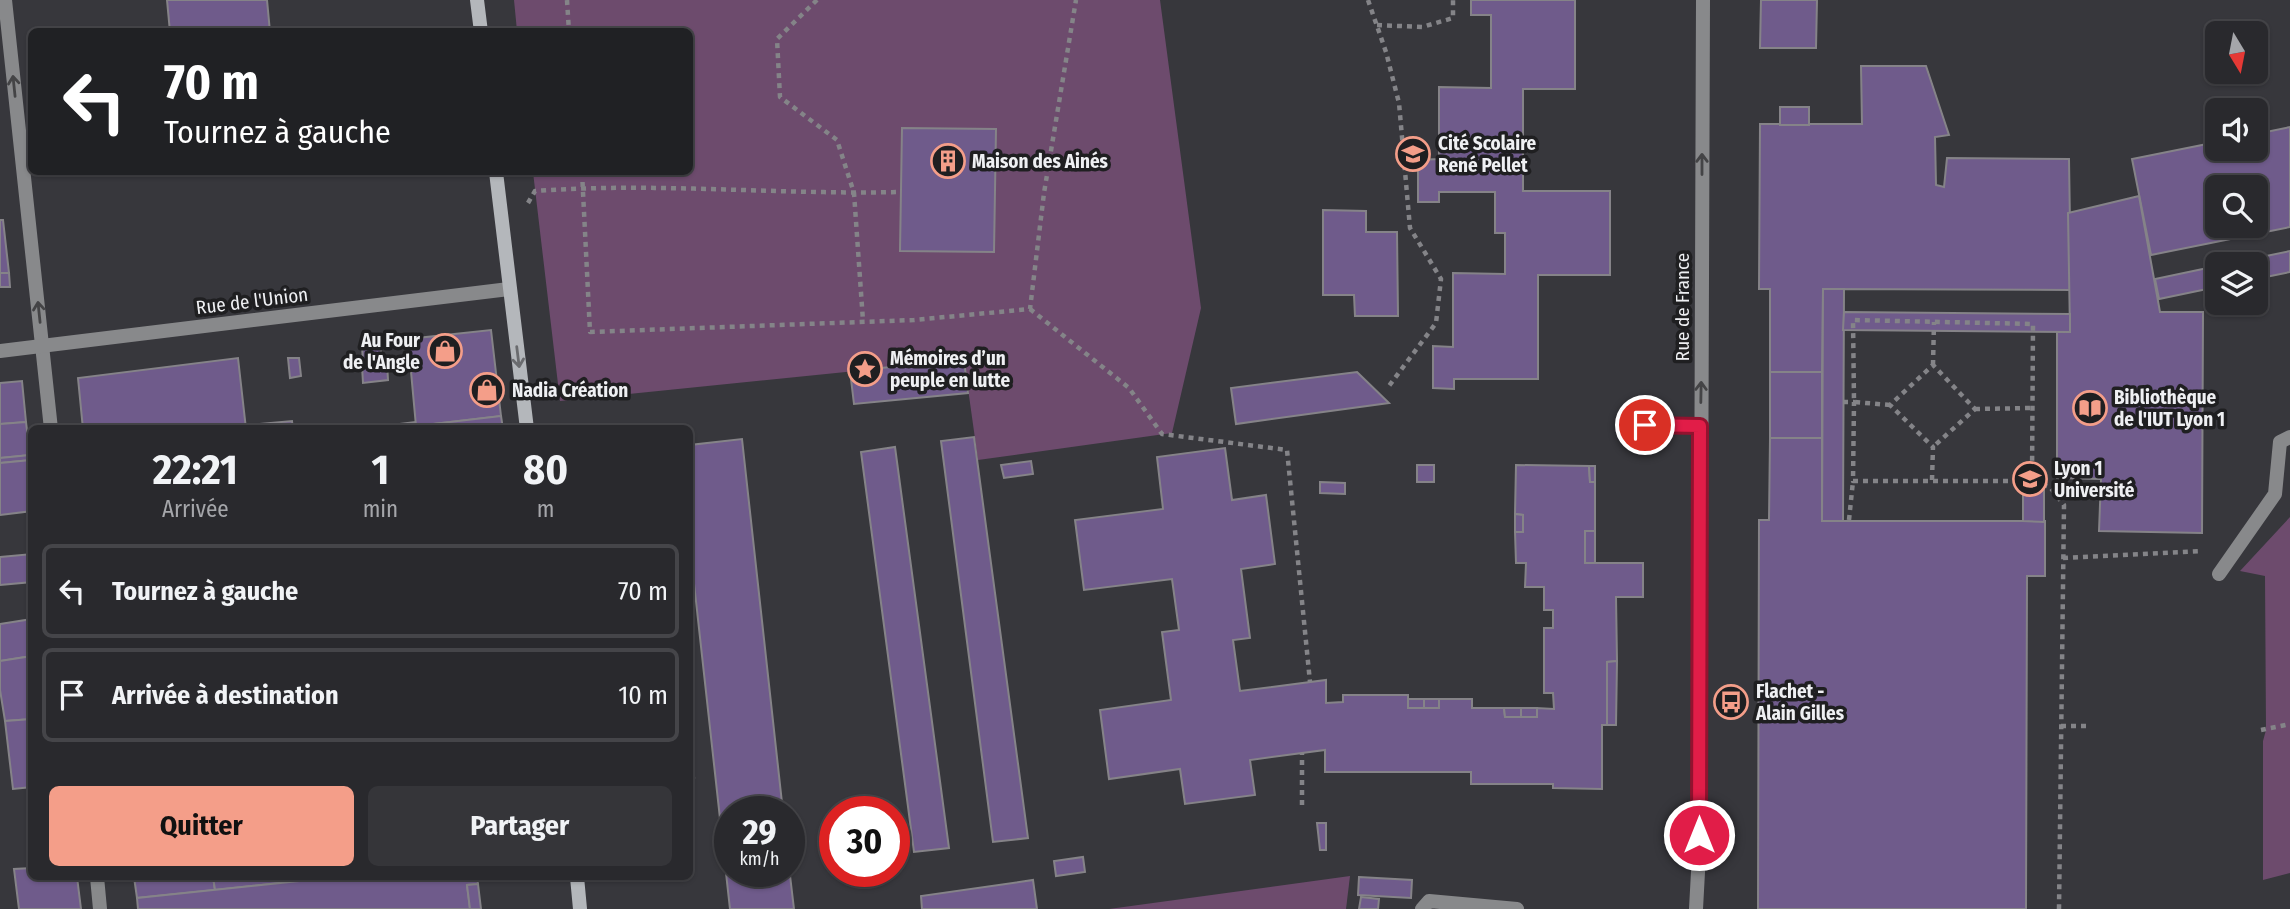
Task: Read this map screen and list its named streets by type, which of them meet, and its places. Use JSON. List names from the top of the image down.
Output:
{
  "streets": {
    "street": ["Rue de l'Union", "Rue de France"]
  },
  "one_way": ["Rue de France"],
  "places": {
    "school or university": ["Cité Scolaire René Pellet", "Lyon 1 Université"],
    "building": ["Maison des Ainés"],
    "shop": ["Au Four de l'Angle", "Nadia Création"],
    "place": ["Mémoires d’un peuple en lutte"],
    "library": ["Bibliothèque de l'IUT Lyon 1"],
    "bus stop": ["Flachet - Alain Gilles"]
  },
  "north": "bottom",
  "page": {
    "turn": ["70 m", "Tournez à gauche"],
    "eta": [
      "22:21",
      "Arrivée",
      "1",
      "min",
      "80",
      "m"
    ],
    "list": [
      {
        "name": "Tournez à gauche",
        "value": "70 m"
      },
      {
        "name": "Arrivée à destination",
        "value": "10 m"
      }
    ],
    "buttons": ["Quitter", "Partager"],
    "speed": "29 km/h",
    "limit": "30"
  }
}
